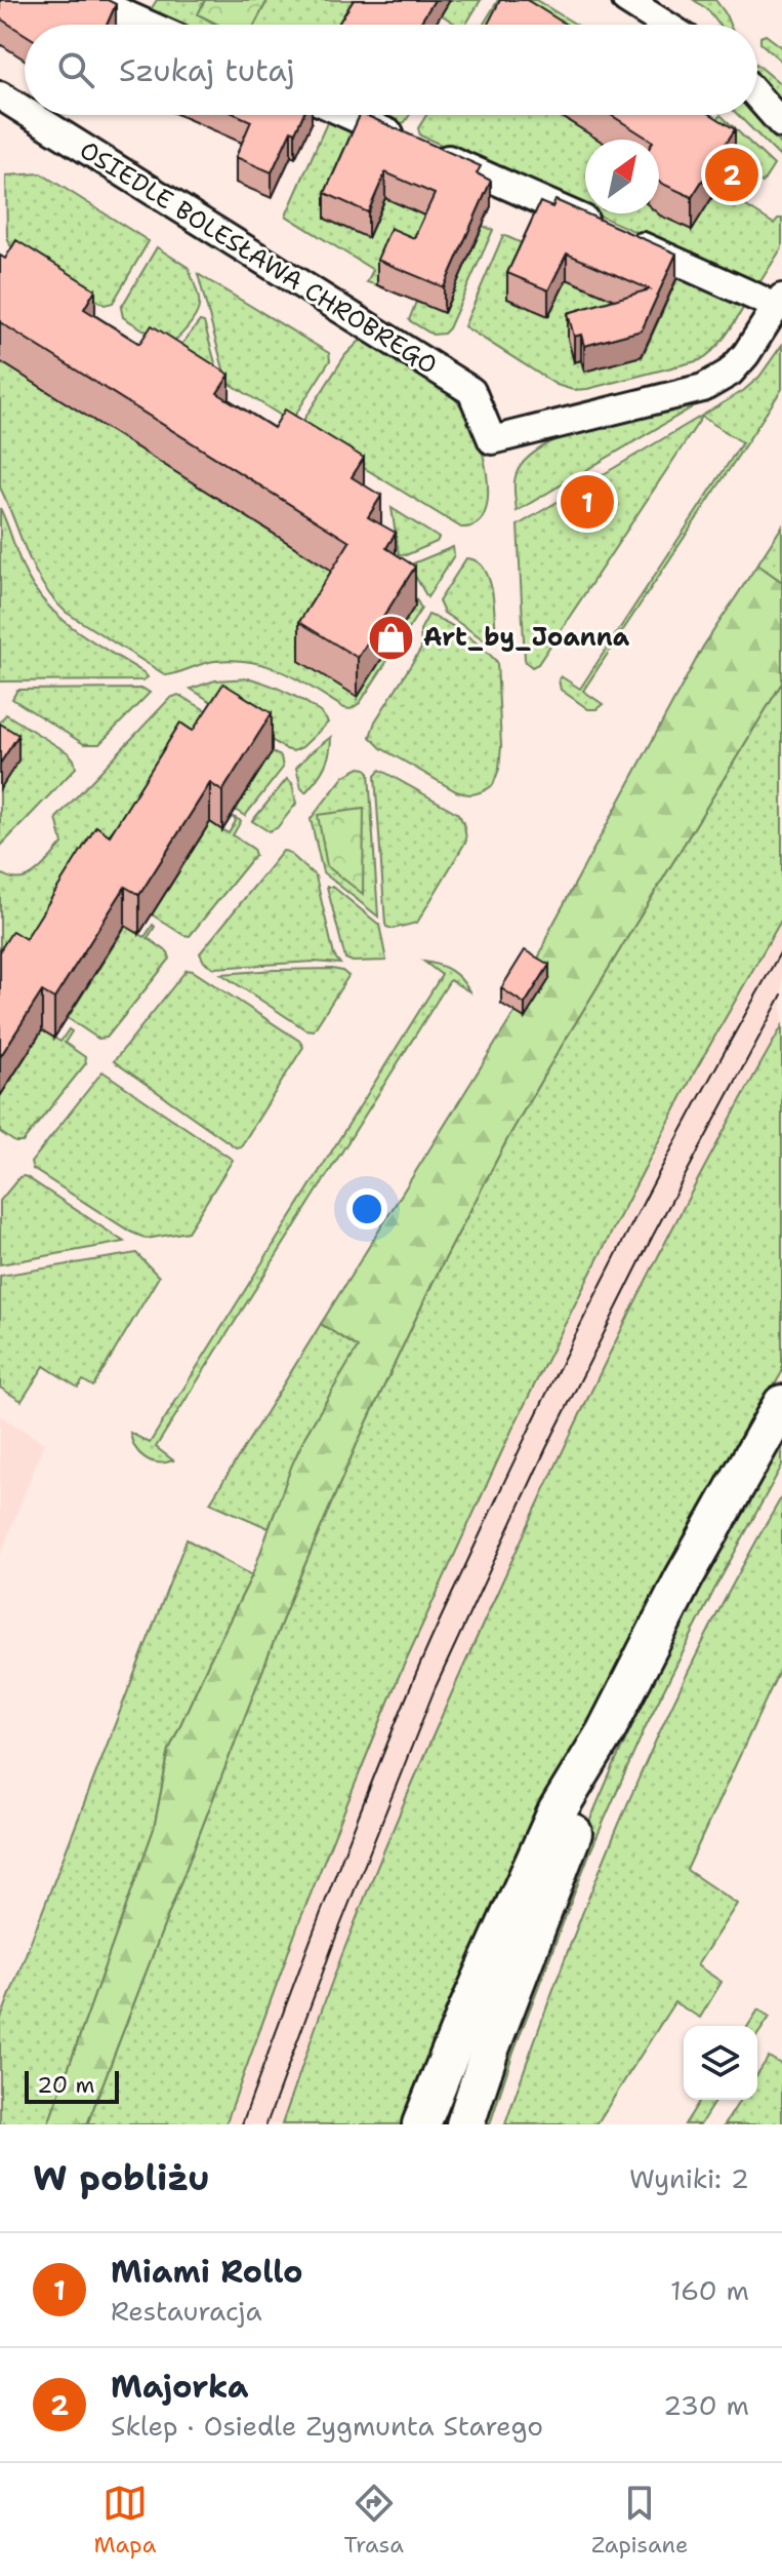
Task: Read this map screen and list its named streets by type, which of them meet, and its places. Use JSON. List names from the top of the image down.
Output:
{
  "streets": {
    "street": ["OSIEDLE BOLESŁAWA CHROBREGO"]
  },
  "places": {
    "shop": ["Art_by_Joanna"]
  },
  "scale_bar": "20 m",
  "north": "top right",
  "page": {
    "search": "Szukaj tutaj",
    "pins": ["2", "1"],
    "scale": "20 m",
    "heading": ["W pobliżu", "Wyniki: 2"],
    "list": [
      {
        "mark": "1",
        "name": "Miami Rollo",
        "note": "Restauracja",
        "value": "160 m"
      },
      {
        "mark": "2",
        "name": "Majorka",
        "note": "Sklep · Osiedle Zygmunta Starego",
        "value": "230 m"
      }
    ],
    "nav": ["Mapa", "Trasa", "Zapisane"]
  }
}
